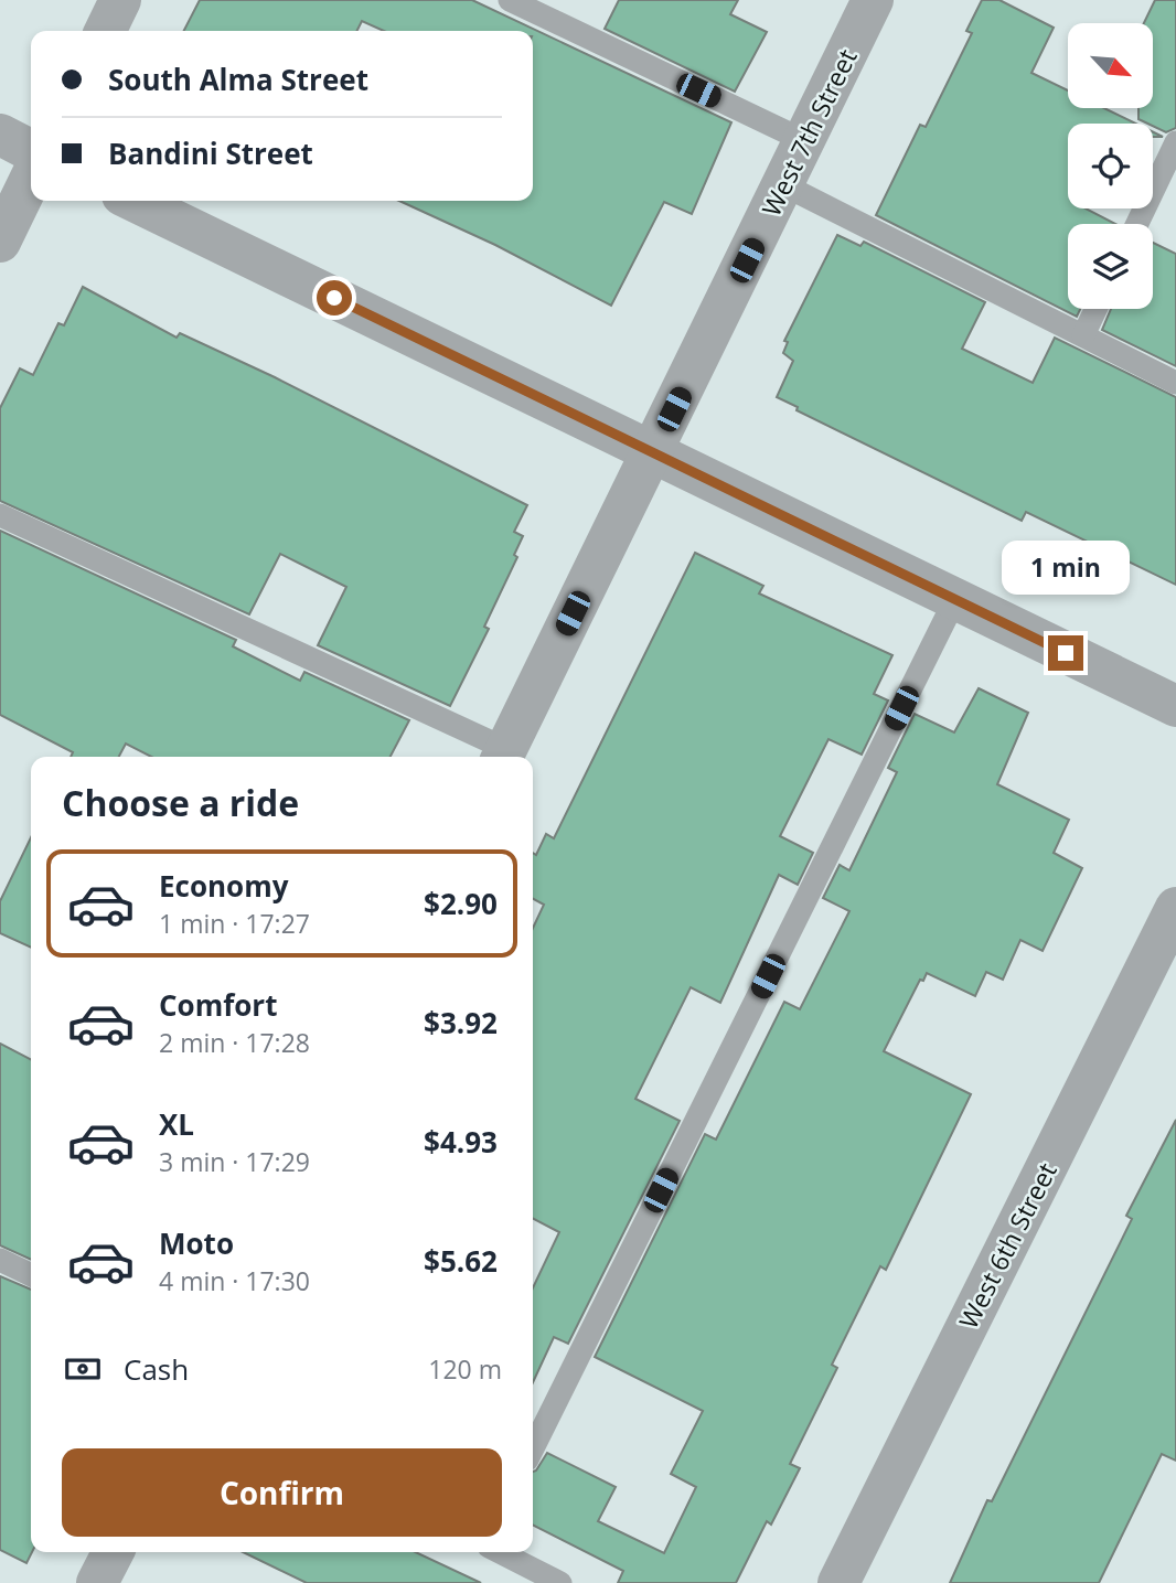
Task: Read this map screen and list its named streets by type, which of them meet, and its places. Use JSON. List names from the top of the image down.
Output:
{
  "streets": {
    "street": ["West 7th Street", "West 6th Street"]
  },
  "north": "bottom right",
  "page": {
    "banner": ["South Alma Street", "Bandini Street"],
    "bubble": "1 min",
    "heading": "Choose a ride",
    "list": [
      {
        "name": "Economy",
        "note": "1 min · 17:27",
        "value": "$2.90"
      },
      {
        "name": "Comfort",
        "note": "2 min · 17:28",
        "value": "$3.92"
      },
      {
        "name": "XL",
        "note": "3 min · 17:29",
        "value": "$4.93"
      },
      {
        "name": "Moto",
        "note": "4 min · 17:30",
        "value": "$5.62"
      }
    ],
    "pay": ["Cash", "120 m"],
    "buttons": "Confirm"
  }
}
